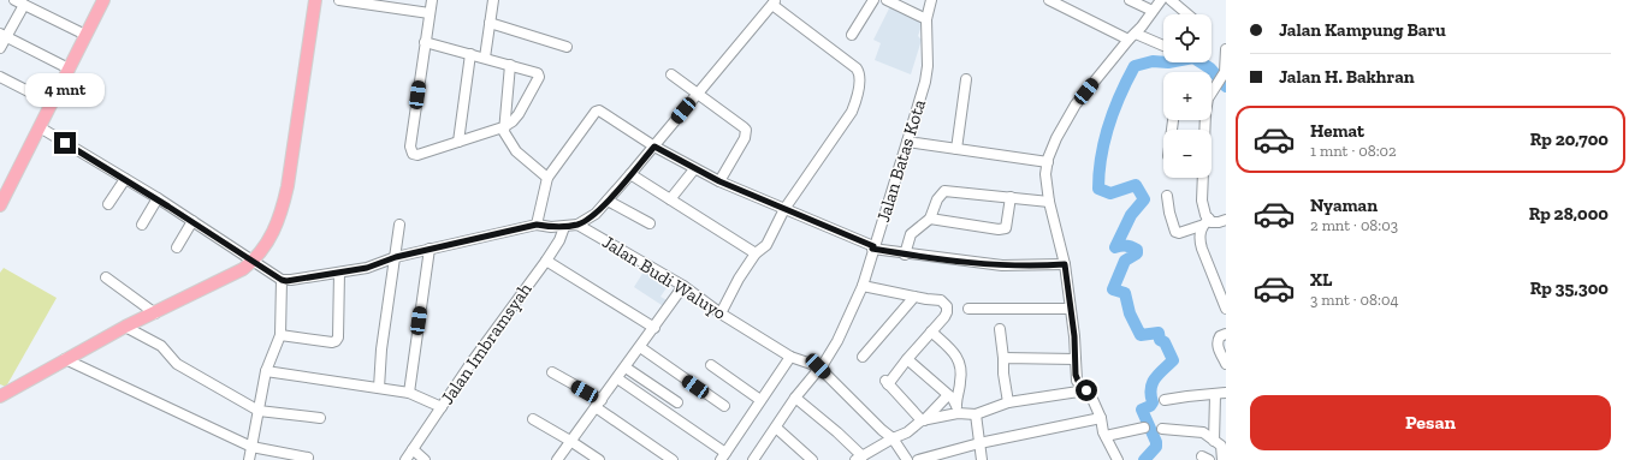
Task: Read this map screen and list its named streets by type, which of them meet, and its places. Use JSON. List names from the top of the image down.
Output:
{
  "streets": {
    "street": ["Jalan Batas Kota", "Jalan Budi Waluyo", "Jalan Imbramsyah"]
  },
  "crossings": [
    ["Jalan Batas Kota", "Jalan Budi Waluyo"]
  ],
  "page": {
    "banner": ["Jalan Kampung Baru", "Jalan H. Bakhran"],
    "map_buttons": ["+", "−"],
    "bubble": "4 mnt",
    "list": [
      {
        "name": "Hemat",
        "note": "1 mnt · 08:02",
        "value": "Rp 20,700"
      },
      {
        "name": "Nyaman",
        "note": "2 mnt · 08:03",
        "value": "Rp 28,000"
      },
      {
        "name": "XL",
        "note": "3 mnt · 08:04",
        "value": "Rp 35,300"
      }
    ],
    "buttons": "Pesan"
  }
}
